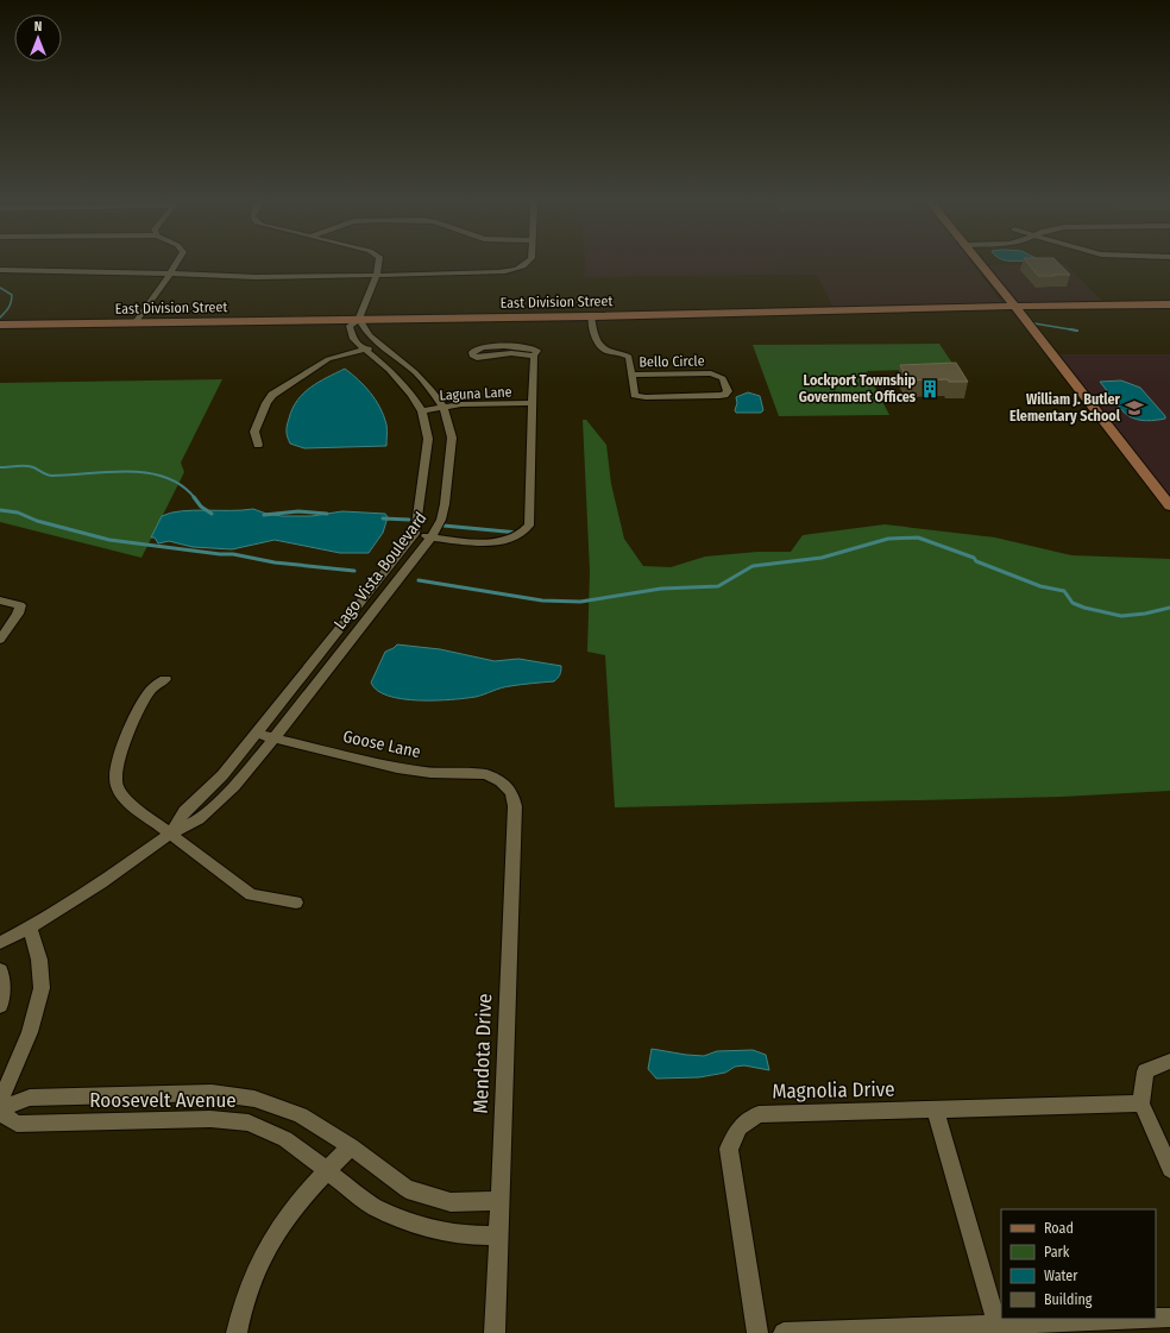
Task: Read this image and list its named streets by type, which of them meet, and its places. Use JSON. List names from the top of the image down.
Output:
{
  "streets": {
    "street": [
      "East Division Street",
      "Bello Circle",
      "Laguna Lane",
      "Lago Vista Boulevard",
      "Goose Lane",
      "Mendota Drive",
      "Magnolia Drive",
      "Roosevelt Avenue"
    ]
  },
  "crossings": [
    ["East Division Street", "Lago Vista Boulevard"],
    ["Laguna Lane", "Lago Vista Boulevard"],
    ["Lago Vista Boulevard", "Goose Lane"],
    ["Goose Lane", "Mendota Drive"],
    ["Mendota Drive", "Roosevelt Avenue"]
  ],
  "places": {
    "building": ["Lockport Township Government Offices"],
    "school or university": ["William J. Butler Elementary School"]
  },
  "legend": [
    "Road",
    "Park",
    "Water",
    "Building"
  ],
  "north": "top"
}
